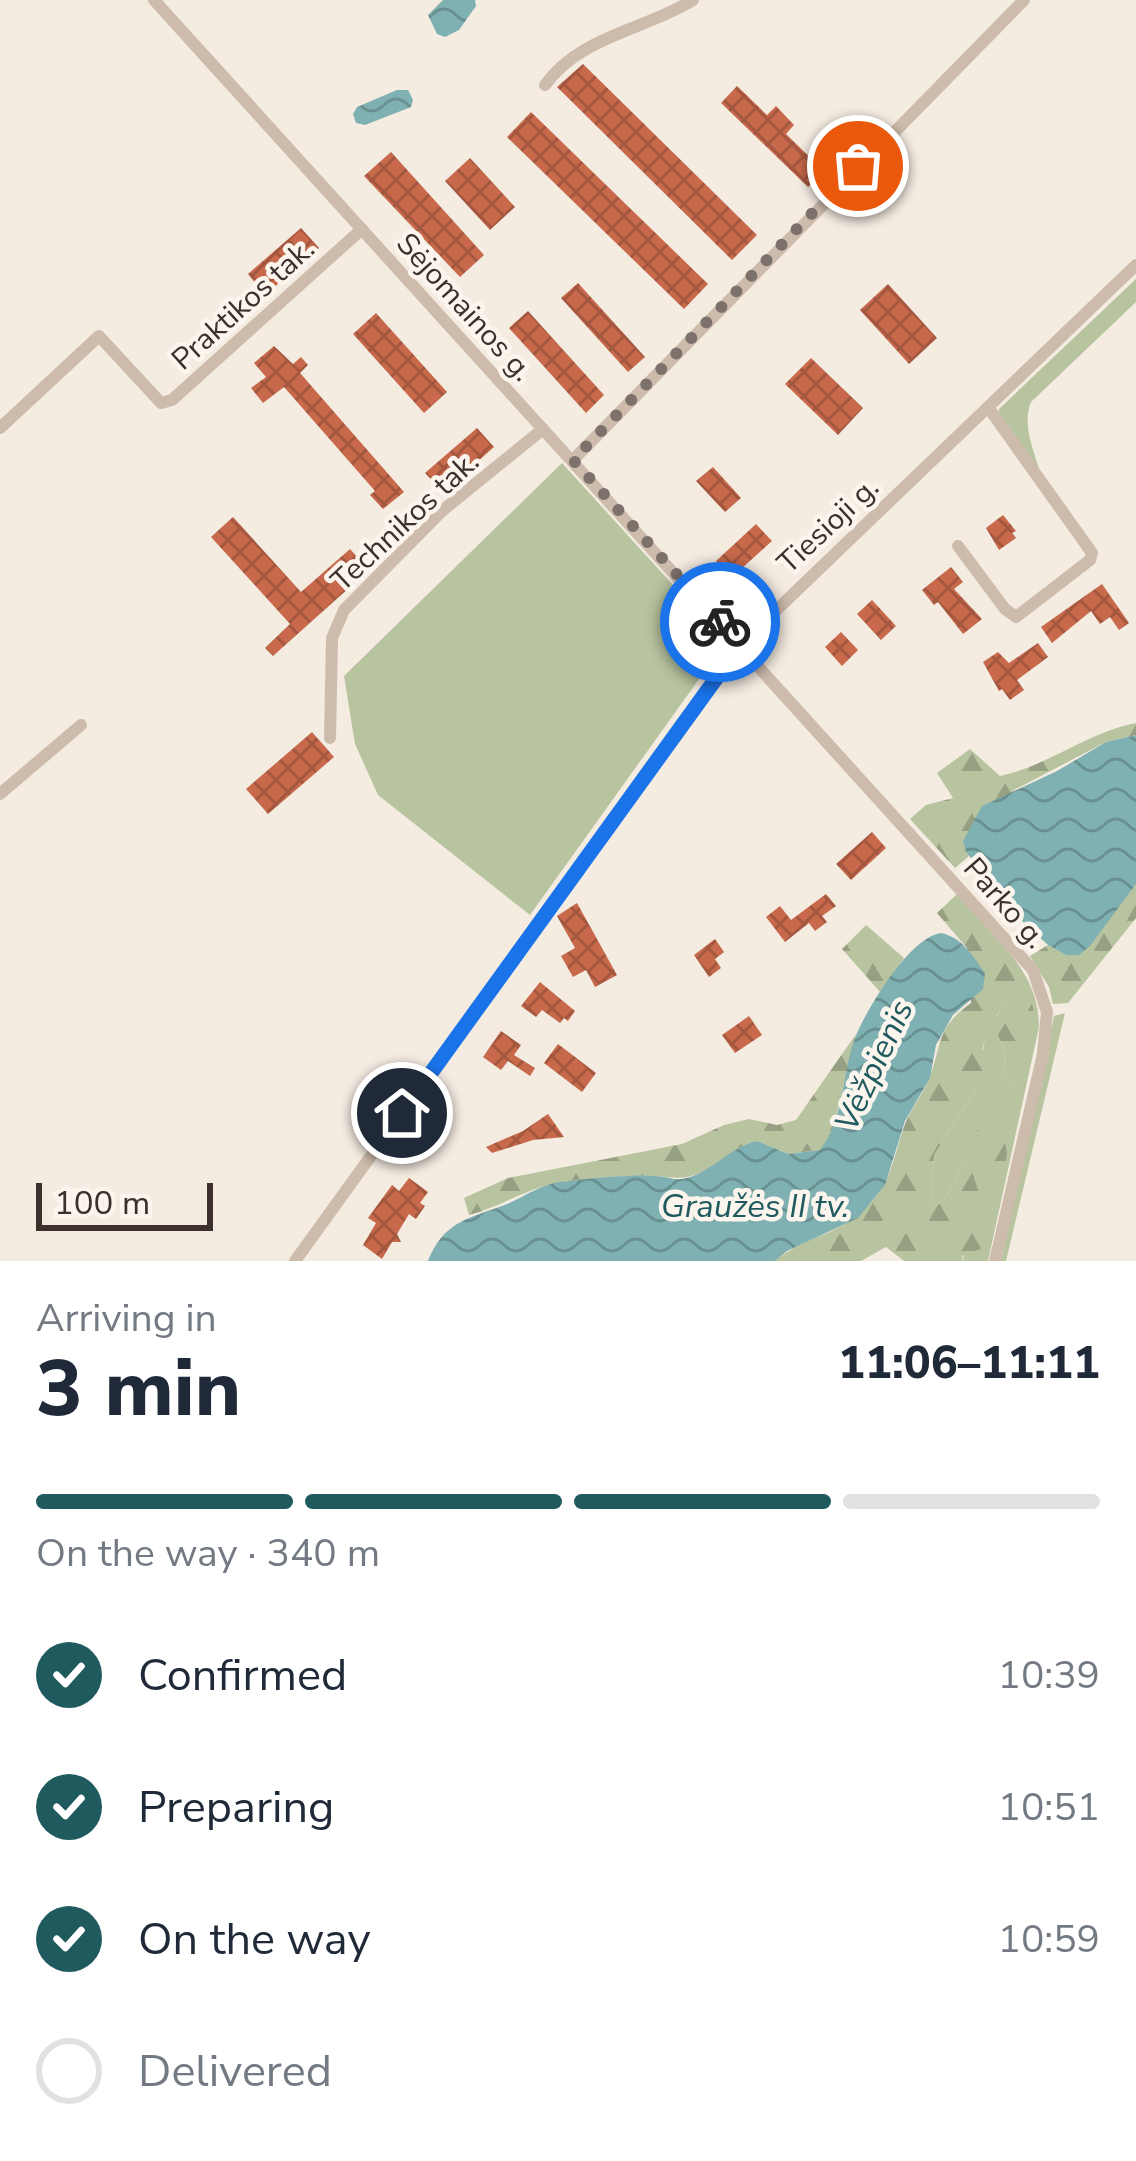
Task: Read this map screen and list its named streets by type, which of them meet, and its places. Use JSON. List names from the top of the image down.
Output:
{
  "streets": {
    "street": [
      "Praktikos tak.",
      "Sėjomainos g.",
      "Technikos tak.",
      "Tiesioji g.",
      "Parko g."
    ]
  },
  "crossings": [
    ["Praktikos tak.", "Sėjomainos g."],
    ["Sėjomainos g.", "Technikos tak."],
    ["Sėjomainos g.", "Tiesioji g."],
    ["Sėjomainos g.", "Parko g."],
    ["Tiesioji g.", "Parko g."]
  ],
  "water": ["Vėžpienis", "Graužės II tv."],
  "scale_bar": "100 m",
  "page": {
    "scale": "100 m",
    "heading": ["3 min", "Arriving in", "11:06–11:11"],
    "bar": "On the way · 340 m",
    "list": [
      ["Confirmed", "10:39"],
      ["Preparing", "10:51"],
      ["On the way", "10:59"],
      "Delivered"
    ]
  }
}
